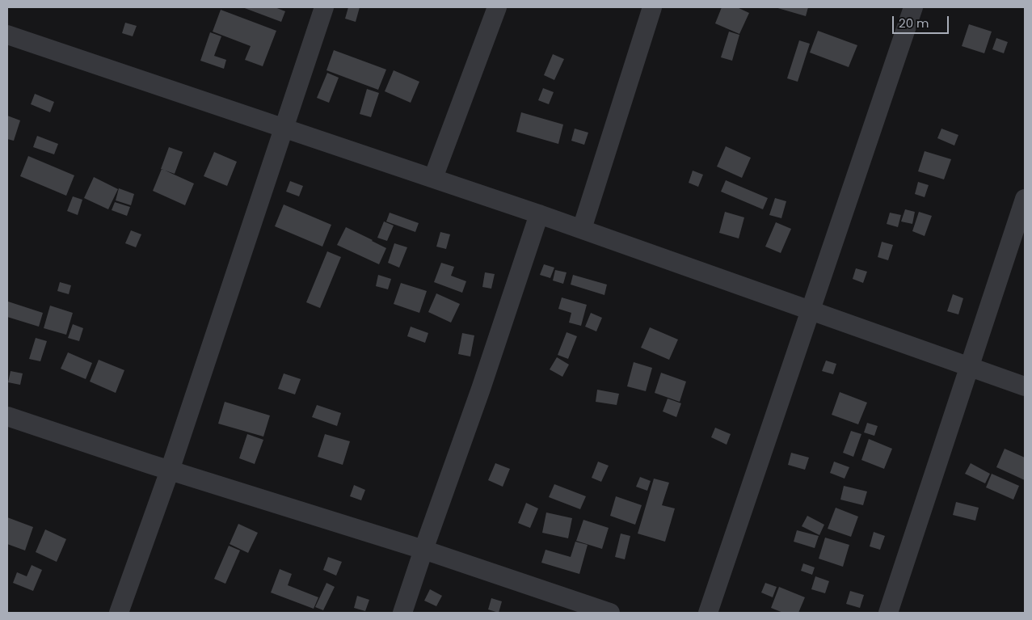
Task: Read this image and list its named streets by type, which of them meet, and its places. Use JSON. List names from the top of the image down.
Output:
{
  "scale_bar": "20 m"
}
